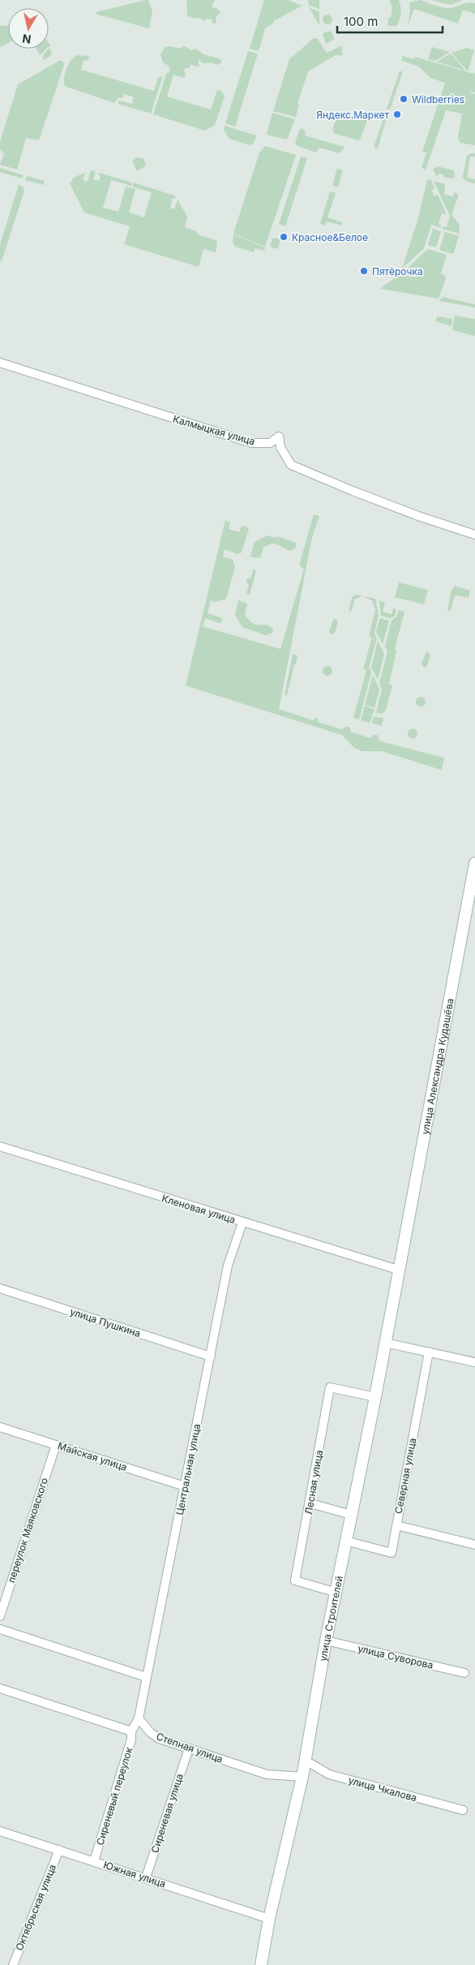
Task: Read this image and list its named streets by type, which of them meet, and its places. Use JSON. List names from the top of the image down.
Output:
{
  "streets": {
    "main road": ["улица Александра Кудашёва", "улица Строителей"],
    "street": [
      "Калмыцкая улица",
      "Кленовая улица",
      "улица Пушкина",
      "Майская улица",
      "Центральная улица",
      "Северная улица",
      "Лесная улица",
      "переулок Маяковского",
      "улица Суворова",
      "Степная улица",
      "улица Чкалова",
      "Сиреневый переулок",
      "Сиреневая улица",
      "Южная улица",
      "Октябрьская улица"
    ]
  },
  "crossings": [
    ["улица Александра Кудашёва", "Кленовая улица"],
    ["улица Александра Кудашёва", "улица Строителей"],
    ["Кленовая улица", "Центральная улица"],
    ["Кленовая улица", "улица Строителей"],
    ["улица Пушкина", "Центральная улица"],
    ["Майская улица", "Центральная улица"],
    ["Майская улица", "переулок Маяковского"],
    ["Центральная улица", "Степная улица"],
    ["Северная улица", "улица Строителей"],
    ["Лесная улица", "улица Строителей"],
    ["улица Строителей", "улица Суворова"],
    ["улица Строителей", "Степная улица"],
    ["улица Строителей", "улица Чкалова"],
    ["улица Строителей", "Южная улица"],
    ["Степная улица", "Сиреневая улица"],
    ["Сиреневый переулок", "Южная улица"],
    ["Сиреневая улица", "Южная улица"],
    ["Южная улица", "Октябрьская улица"]
  ],
  "places": [
    "Wildberries",
    "Яндекс.Маркет",
    "Красное&Белое",
    "Пятёрочка"
  ],
  "scale_bar": "100 m",
  "north": "bottom"
}
